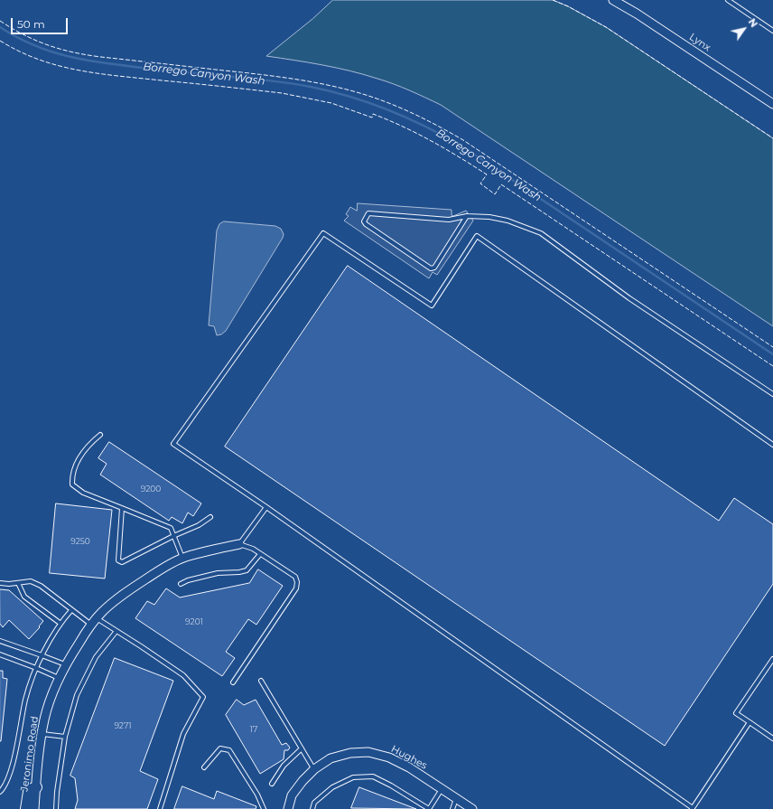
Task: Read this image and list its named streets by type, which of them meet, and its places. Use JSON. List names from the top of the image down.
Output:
{
  "streets": {
    "street": ["Lynx", "Jeronimo Road", "Hughes"]
  },
  "water": ["Borrego Canyon Wash"],
  "house_numbers": [
    "9200",
    "9250",
    "9201",
    "9271",
    "17"
  ],
  "scale_bar": "50 m",
  "north": "top right"
}
